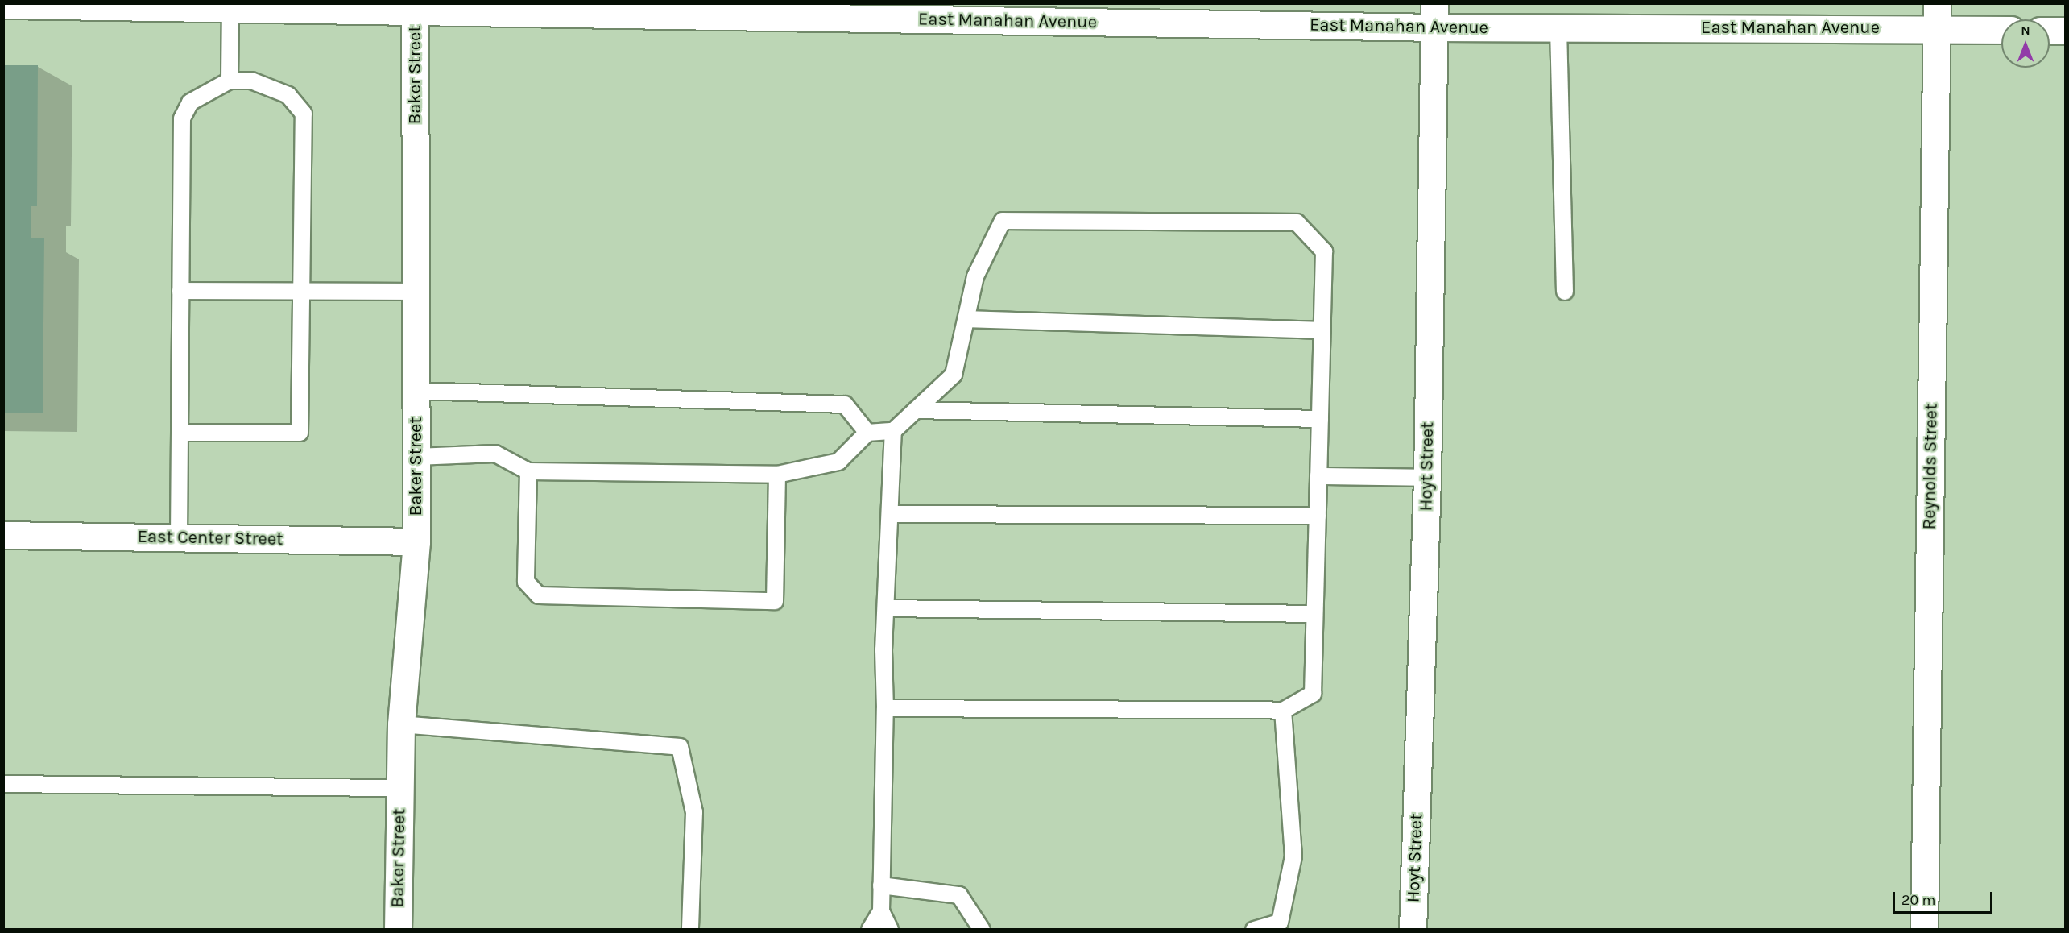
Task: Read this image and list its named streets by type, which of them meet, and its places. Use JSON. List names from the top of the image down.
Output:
{
  "streets": {
    "street": [
      "East Manahan Avenue",
      "Baker Street",
      "Hoyt Street",
      "Reynolds Street",
      "East Center Street"
    ]
  },
  "crossings": [
    ["East Manahan Avenue", "Baker Street"],
    ["East Manahan Avenue", "Hoyt Street"],
    ["East Manahan Avenue", "Reynolds Street"],
    ["Baker Street", "East Center Street"]
  ],
  "scale_bar": "20 m",
  "north": "top"
}
